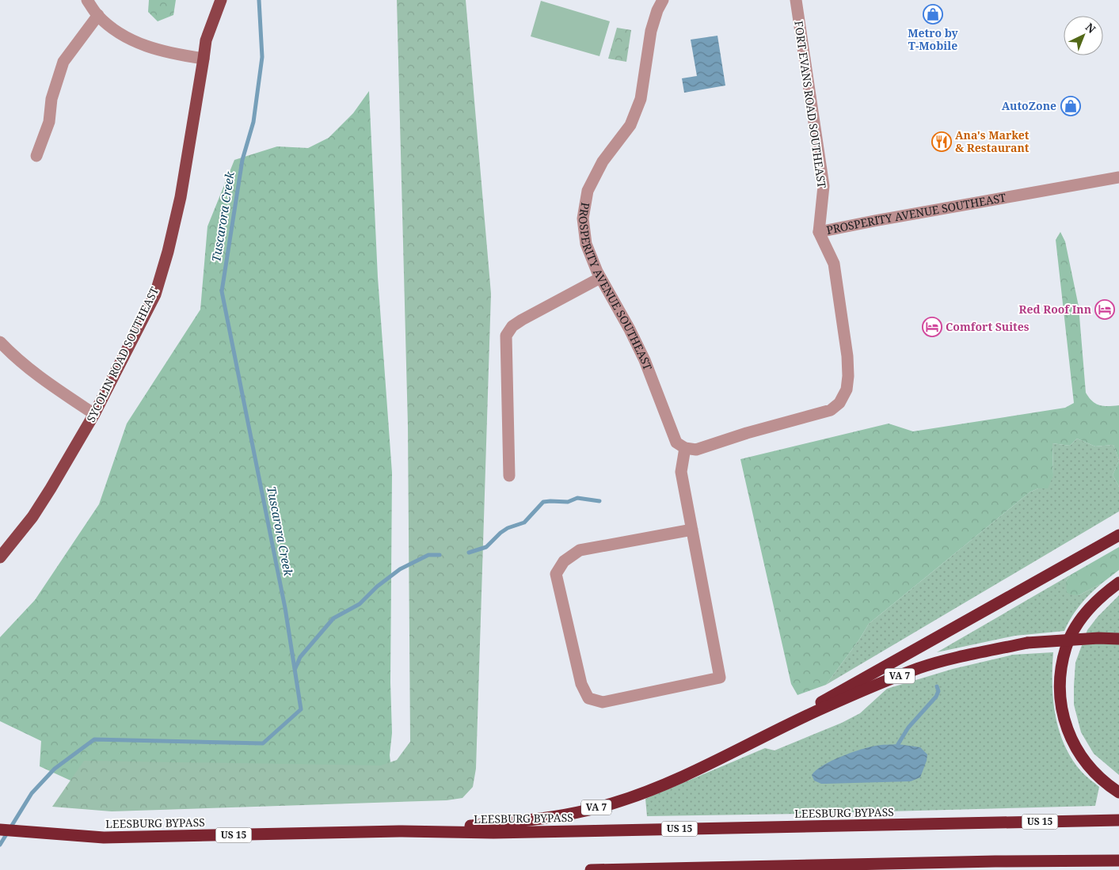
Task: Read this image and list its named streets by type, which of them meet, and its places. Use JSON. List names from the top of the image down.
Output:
{
  "streets": {
    "highway": ["VA 7", "LEESBURG BYPASS", "US 15"],
    "main road": ["SYCOLIN ROAD SOUTHEAST"],
    "street": ["FORT EVANS ROAD SOUTHEAST", "PROSPERITY AVENUE SOUTHEAST"]
  },
  "crossings": [
    ["FORT EVANS ROAD SOUTHEAST", "PROSPERITY AVENUE SOUTHEAST"],
    ["VA 7", "LEESBURG BYPASS"]
  ],
  "water": ["Tuscarora Creek"],
  "places": {
    "shop": ["Metro by T-Mobile", "AutoZone"],
    "restaurant": ["Ana's Market & Restaurant"],
    "hotel": ["Red Roof Inn", "Comfort Suites"]
  },
  "north": "top right"
}
